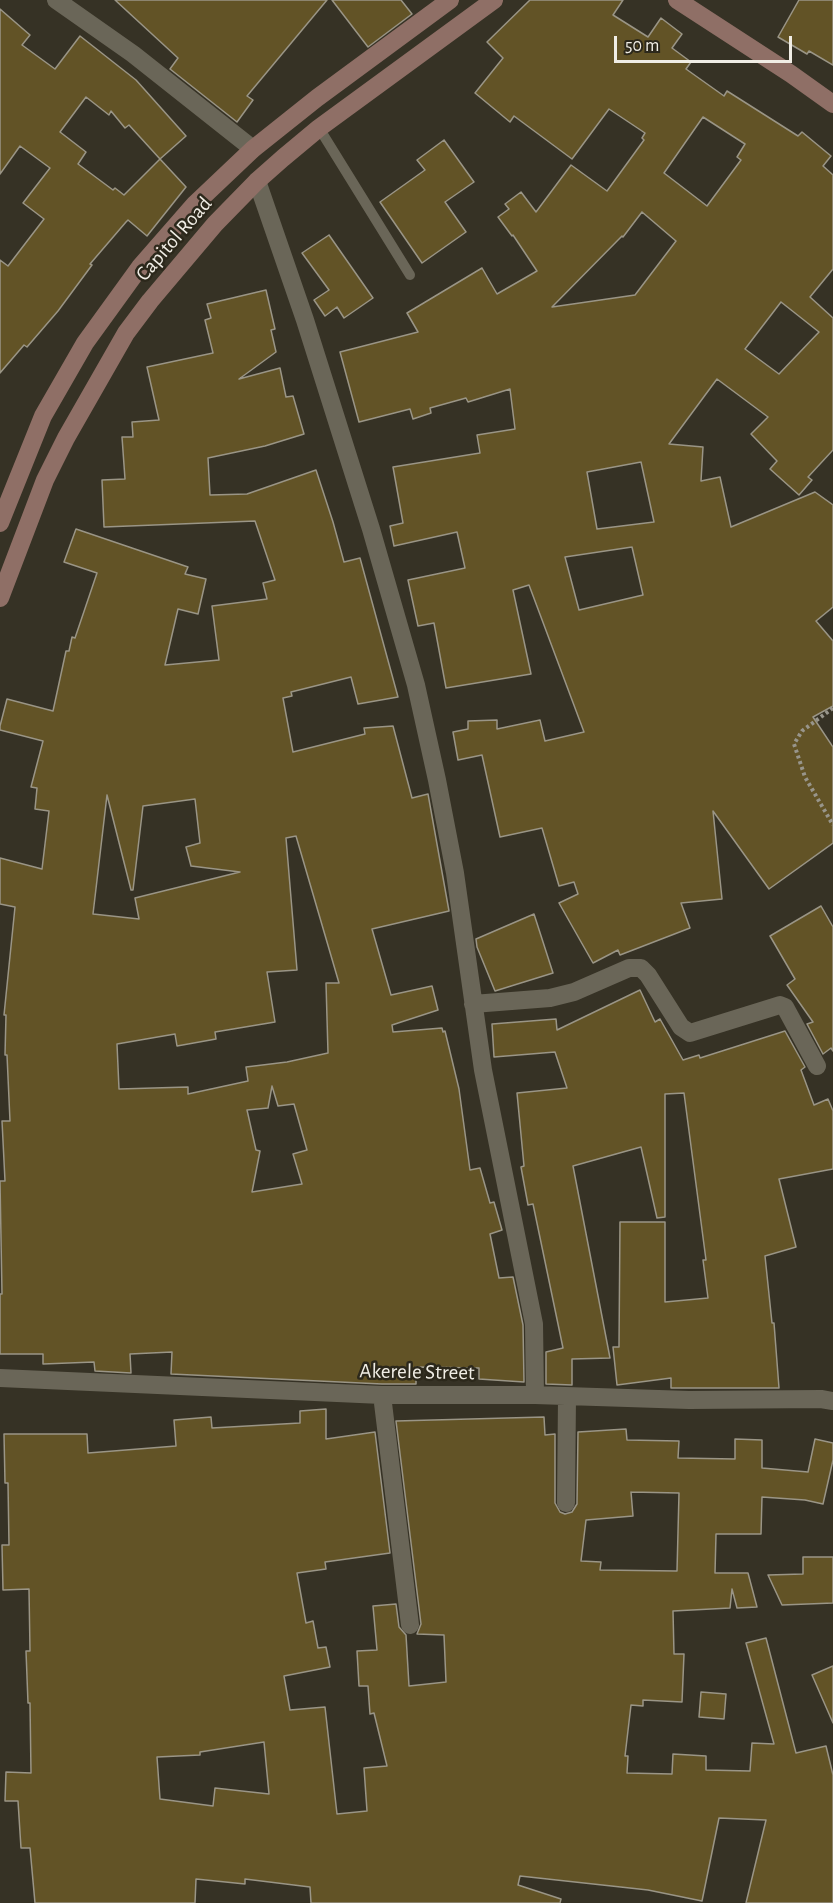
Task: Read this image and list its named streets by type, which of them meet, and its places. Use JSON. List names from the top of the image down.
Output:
{
  "streets": {
    "main road": ["Capitol Road"],
    "street": ["Akerele Street"]
  },
  "scale_bar": "50 m"
}
